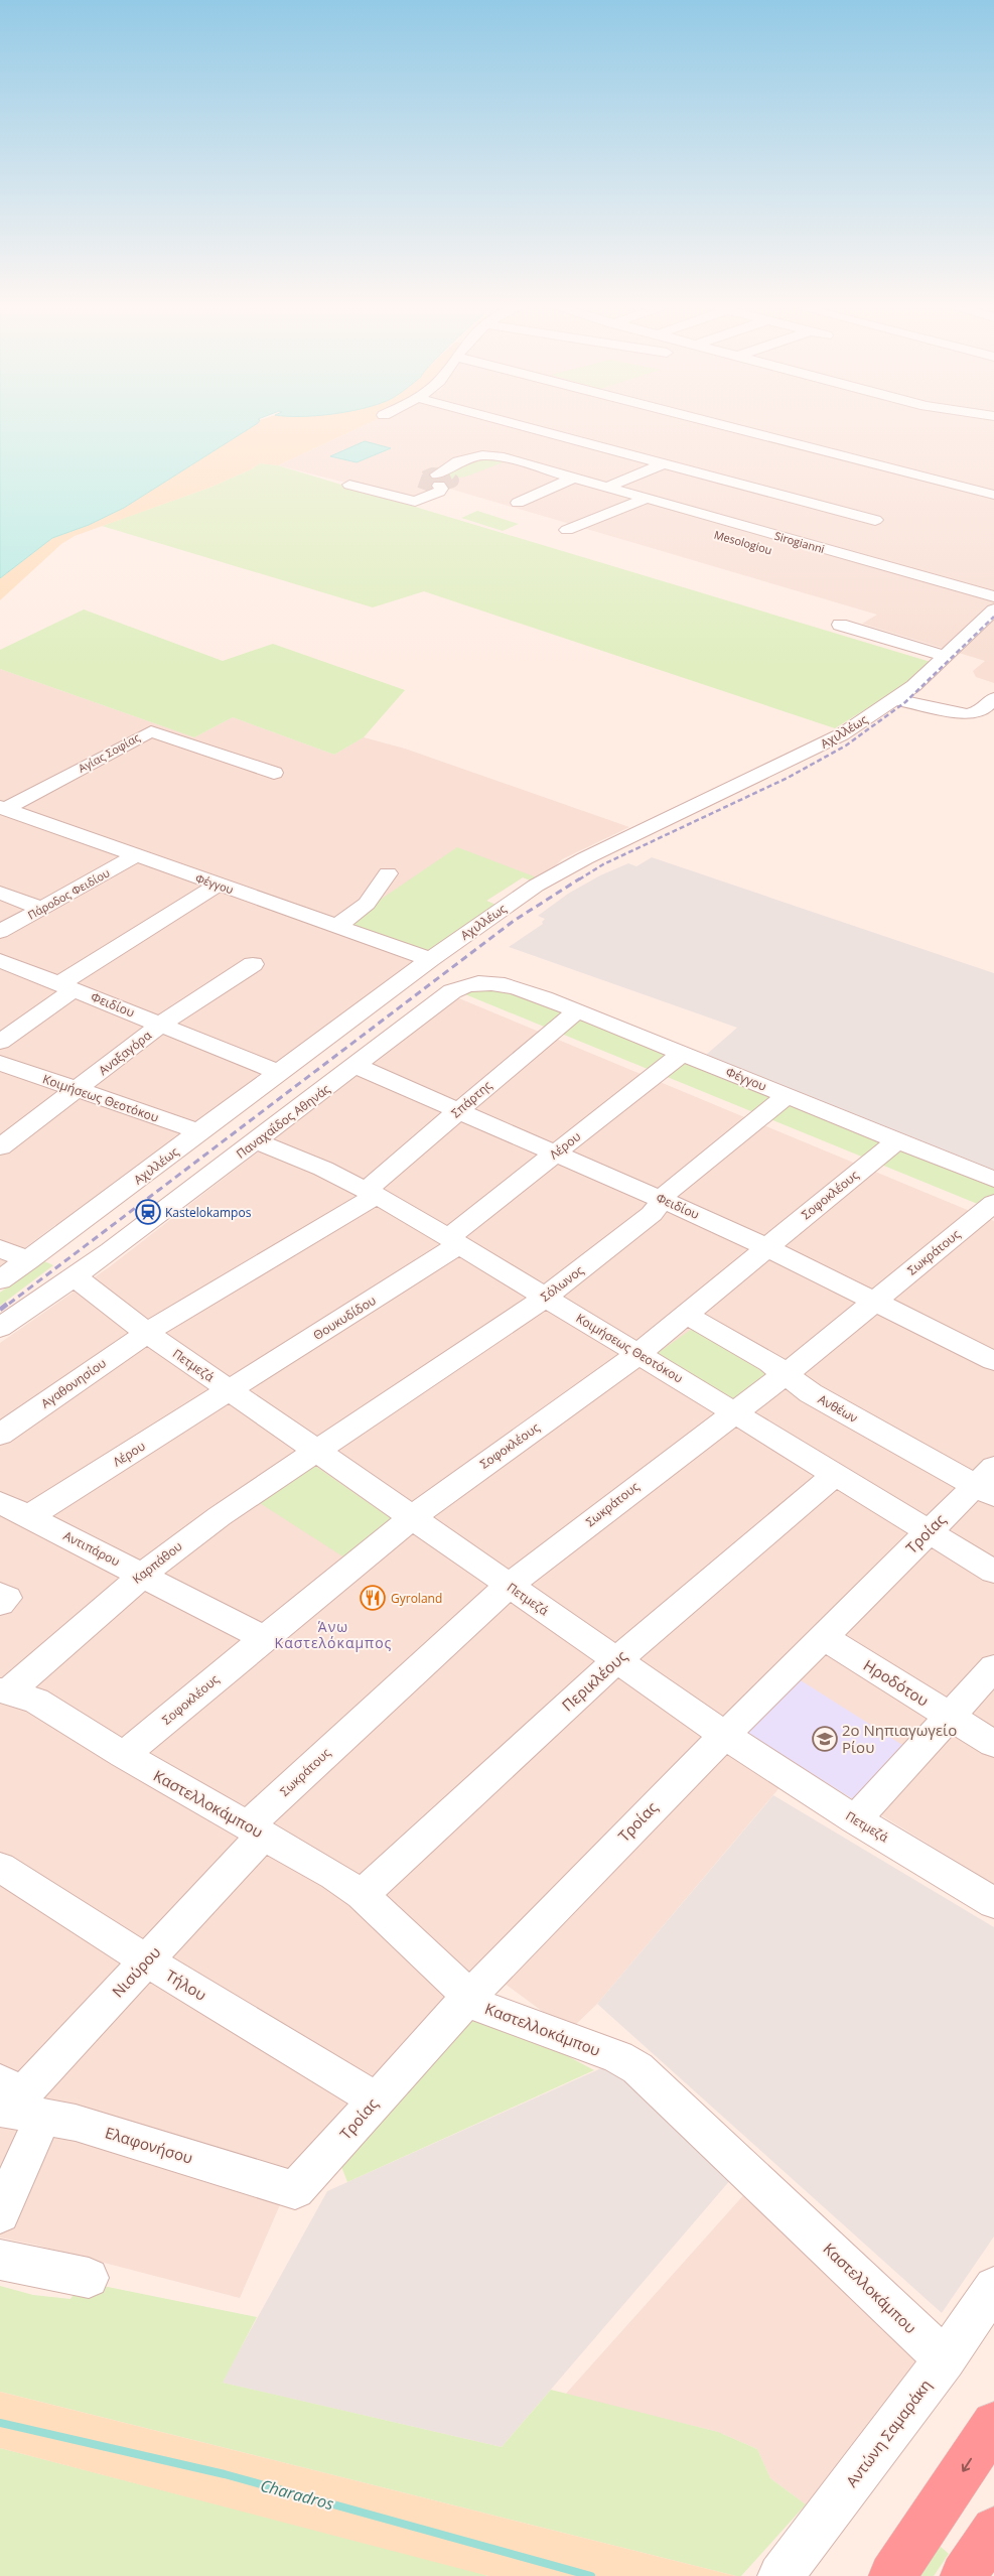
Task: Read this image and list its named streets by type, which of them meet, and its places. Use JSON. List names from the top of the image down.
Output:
{
  "streets": {
    "street": [
      "Mesologiou",
      "Sirogianni",
      "Αχιλλέως",
      "Αγίας Σοφίας",
      "Φέγγου",
      "Πάροδος Φειδίου",
      "Φειδίου",
      "Αναξαγόρα",
      "Κοιμήσεως Θεοτόκου",
      "Σπάρτης",
      "Παναχαΐδος Αθηνάς",
      "Λέρου",
      "Σοφοκλέους",
      "Σωκράτους",
      "Σόλωνος",
      "Θουκυδίδου",
      "Πετμεζά",
      "Αγαθονησίου",
      "Ανθέων",
      "Τροίας",
      "Αντιπάρου",
      "Καρπάθου",
      "Περικλέους",
      "Ηροδότου",
      "Καστελλοκάμπου",
      "Νισύρου",
      "Τήλου",
      "Ελαφονήσου",
      "Αντώνη Σαμαράκη"
    ]
  },
  "crossings": [
    ["Αχιλλέως", "Φέγγου"],
    ["Αχιλλέως", "Φειδίου"],
    ["Αχιλλέως", "Κοιμήσεως Θεοτόκου"],
    ["Αγίας Σοφίας", "Φέγγου"],
    ["Φέγγου", "Πάροδος Φειδίου"],
    ["Φέγγου", "Σπάρτης"],
    ["Φέγγου", "Παναχαΐδος Αθηνάς"],
    ["Φέγγου", "Λέρου"],
    ["Φέγγου", "Σοφοκλέους"],
    ["Φέγγου", "Σόλωνος"],
    ["Φειδίου", "Αναξαγόρα"],
    ["Φειδίου", "Σπάρτης"],
    ["Φειδίου", "Παναχαΐδος Αθηνάς"],
    ["Φειδίου", "Λέρου"],
    ["Φειδίου", "Σοφοκλέους"],
    ["Φειδίου", "Σωκράτους"],
    ["Φειδίου", "Σόλωνος"],
    ["Αναξαγόρα", "Κοιμήσεως Θεοτόκου"],
    ["Κοιμήσεως Θεοτόκου", "Σπάρτης"],
    ["Κοιμήσεως Θεοτόκου", "Παναχαΐδος Αθηνάς"],
    ["Κοιμήσεως Θεοτόκου", "Λέρου"],
    ["Κοιμήσεως Θεοτόκου", "Σοφοκλέους"],
    ["Κοιμήσεως Θεοτόκου", "Σωκράτους"],
    ["Κοιμήσεως Θεοτόκου", "Σόλωνος"],
    ["Κοιμήσεως Θεοτόκου", "Θουκυδίδου"],
    ["Κοιμήσεως Θεοτόκου", "Τροίας"],
    ["Κοιμήσεως Θεοτόκου", "Περικλέους"],
    ["Σπάρτης", "Πετμεζά"],
    ["Σπάρτης", "Αγαθονησίου"],
    ["Παναχαΐδος Αθηνάς", "Πετμεζά"],
    ["Λέρου", "Θουκυδίδου"],
    ["Λέρου", "Πετμεζά"],
    ["Λέρου", "Αντιπάρου"],
    ["Σοφοκλέους", "Πετμεζά"],
    ["Σοφοκλέους", "Ανθέων"],
    ["Σοφοκλέους", "Αντιπάρου"],
    ["Σοφοκλέους", "Καστελλοκάμπου"],
    ["Σωκράτους", "Πετμεζά"],
    ["Σωκράτους", "Ανθέων"],
    ["Σωκράτους", "Καστελλοκάμπου"],
    ["Σωκράτους", "Νισύρου"],
    ["Σόλωνος", "Πετμεζά"],
    ["Σόλωνος", "Καρπάθου"],
    ["Θουκυδίδου", "Πετμεζά"],
    ["Πετμεζά", "Αγαθονησίου"],
    ["Πετμεζά", "Τροίας"],
    ["Πετμεζά", "Καρπάθου"],
    ["Πετμεζά", "Περικλέους"],
    ["Ανθέων", "Τροίας"],
    ["Τροίας", "Ηροδότου"],
    ["Τροίας", "Καστελλοκάμπου"],
    ["Τροίας", "Τήλου"],
    ["Τροίας", "Ελαφονήσου"],
    ["Αντιπάρου", "Καρπάθου"],
    ["Καρπάθου", "Καστελλοκάμπου"],
    ["Περικλέους", "Καστελλοκάμπου"],
    ["Καστελλοκάμπου", "Νισύρου"],
    ["Καστελλοκάμπου", "Αντώνη Σαμαράκη"],
    ["Νισύρου", "Τήλου"],
    ["Νισύρου", "Ελαφονήσου"]
  ],
  "districts": ["Άνω Καστελόκαμπος"],
  "water": ["Charadros"],
  "places": {
    "station": ["Kastelokampos"],
    "restaurant": ["Gyroland"],
    "school or university": ["2ο Νηπιαγωγείο Ρίου"]
  }
}
